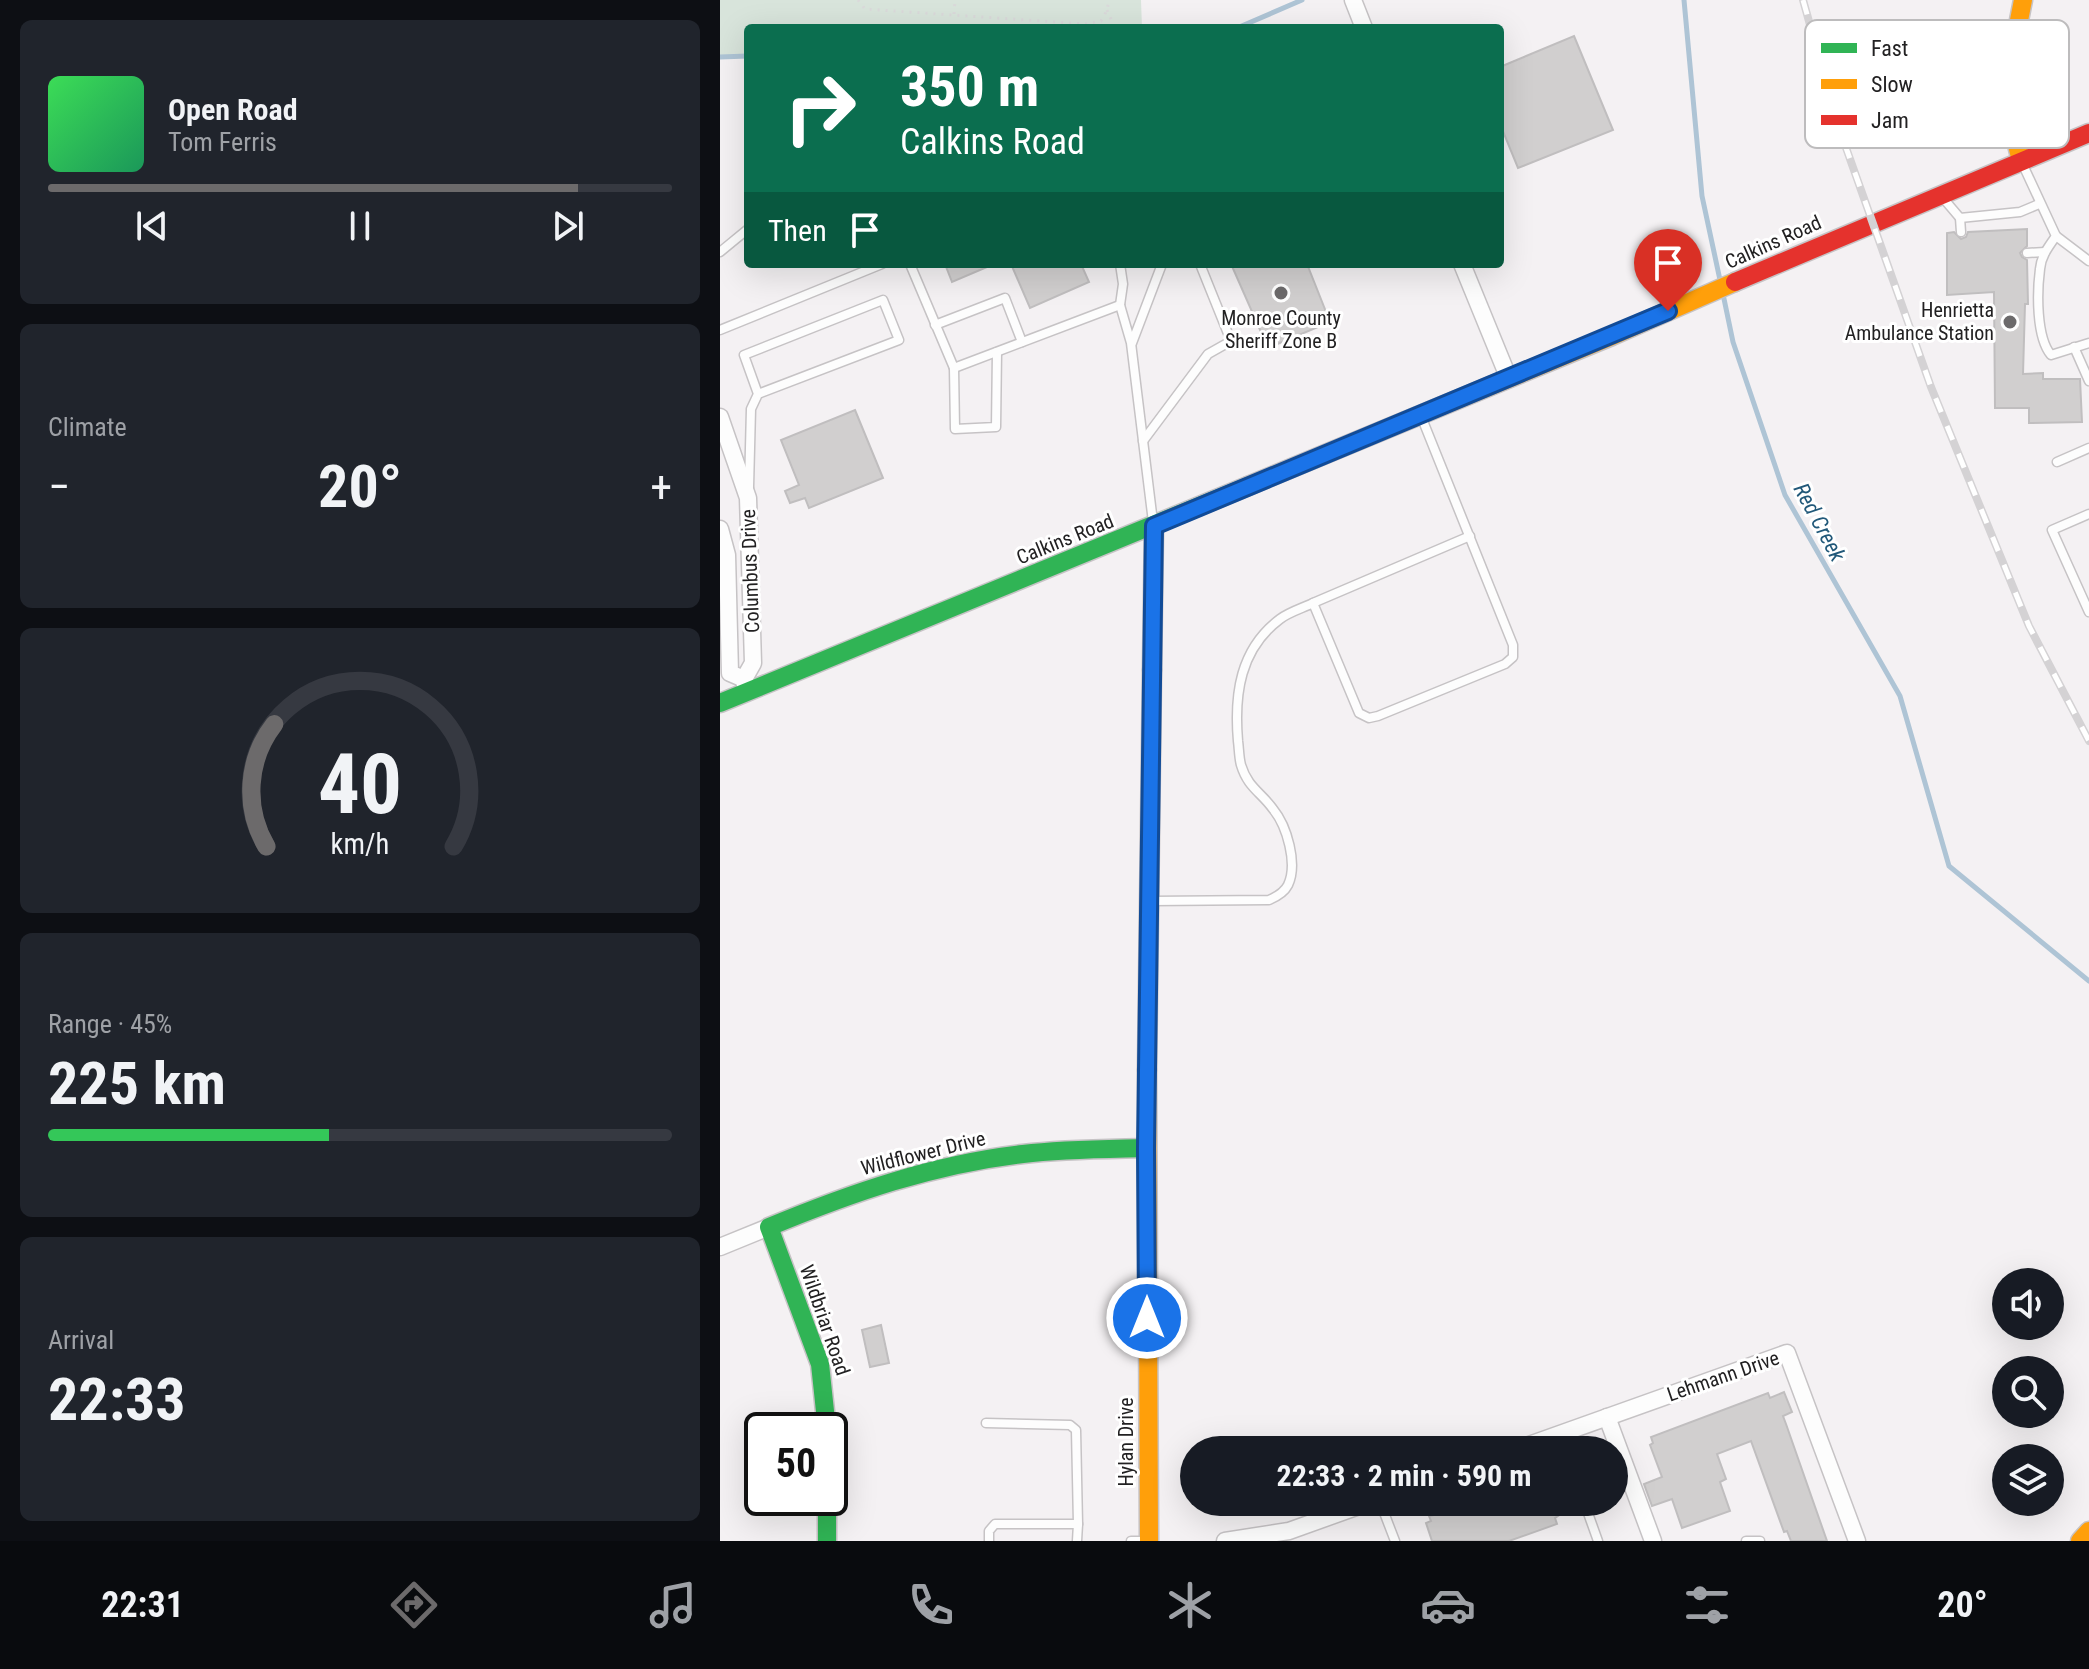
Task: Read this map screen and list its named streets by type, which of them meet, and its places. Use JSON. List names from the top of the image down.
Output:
{
  "streets": {
    "main road": [
      "Calkins Road",
      "Wildflower Drive",
      "Wildbriar Road",
      "Hylan Drive"
    ],
    "street": ["Columbus Drive", "Lehmann Drive"]
  },
  "crossings": [
    ["Calkins Road", "Columbus Drive"],
    ["Calkins Road", "Hylan Drive"],
    ["Wildflower Drive", "Wildbriar Road"],
    ["Wildflower Drive", "Hylan Drive"]
  ],
  "water": ["Red Creek"],
  "places": ["Monroe County Sheriff Zone B", "Henrietta Ambulance Station"],
  "legend": ["Fast", "Slow", "Jam"],
  "page": {
    "turn": ["350 m", "Calkins Road"],
    "song": ["Open Road", "Tom Ferris"],
    "then": "Then",
    "tile": [
      "Climate",
      ["Range · 45%", "225 km"],
      ["Arrival", "22:33"]
    ],
    "heat": ["−", "20°", "+"],
    "limit": "50",
    "trip": "22:33 · 2 min · 590 m",
    "tabs": ["22:31", "20°"],
    "gauge": ["40", "km/h"]
  }
}
